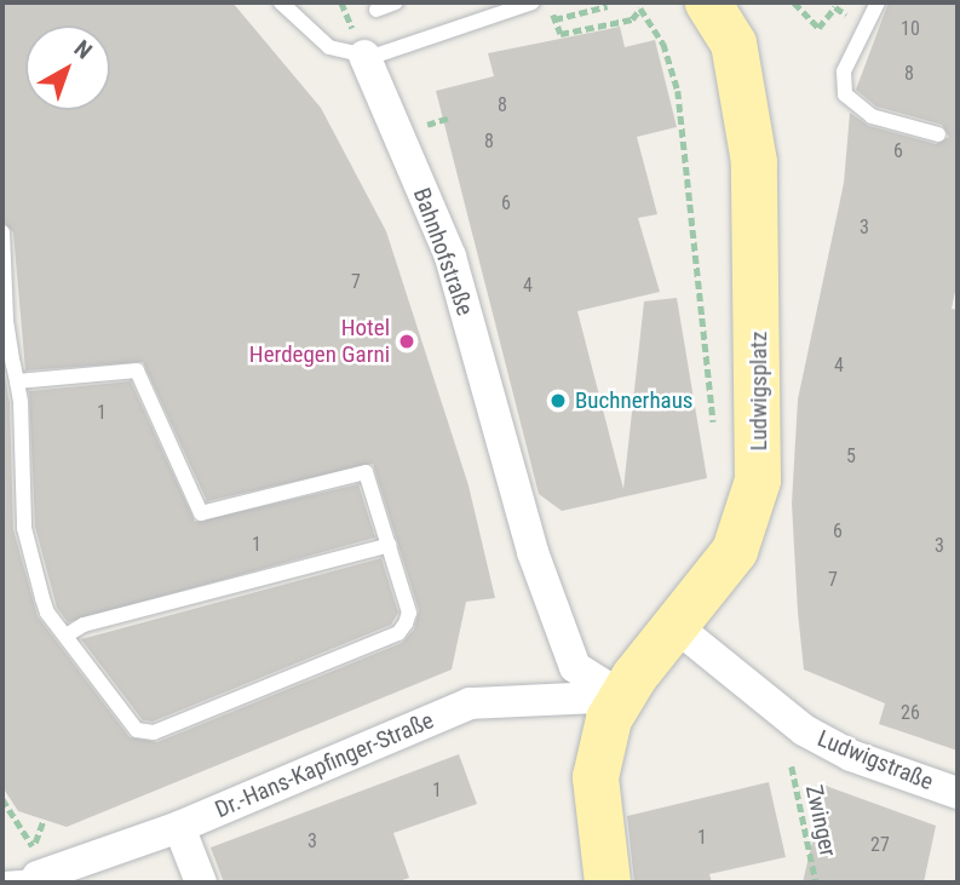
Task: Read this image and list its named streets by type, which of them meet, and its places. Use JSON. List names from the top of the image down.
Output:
{
  "streets": {
    "main road": ["Ludwigsplatz"],
    "street": ["Bahnhofstraße", "Ludwigstraße", "Dr.-Hans-Kapfinger-Straße"],
    "path": ["Zwinger"]
  },
  "crossings": [
    ["Bahnhofstraße", "Ludwigsplatz"],
    ["Bahnhofstraße", "Dr.-Hans-Kapfinger-Straße"],
    ["Ludwigsplatz", "Ludwigstraße"],
    ["Ludwigsplatz", "Dr.-Hans-Kapfinger-Straße"]
  ],
  "places": ["Hotel Herdegen Garni", "Buchnerhaus"],
  "house_numbers": [
    "10",
    "8",
    "8",
    "8",
    "6",
    "6",
    "3",
    "7",
    "4",
    "4",
    "1",
    "5",
    "6",
    "1",
    "3",
    "7",
    "26",
    "1",
    "1",
    "3",
    "27"
  ],
  "north": "top right"
}
